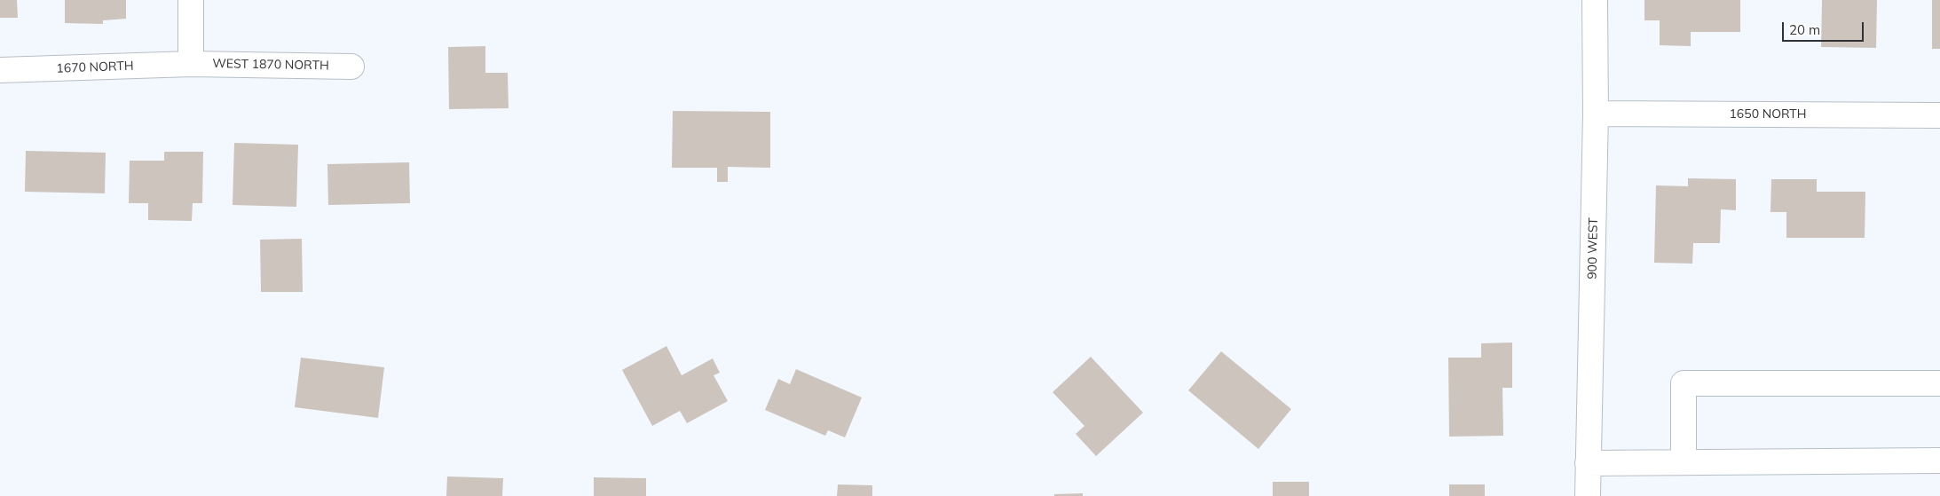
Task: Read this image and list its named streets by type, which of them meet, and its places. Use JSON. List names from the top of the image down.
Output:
{
  "streets": {
    "street": [
      "WEST 1870 NORTH",
      "1670 NORTH",
      "1650 NORTH",
      "900 WEST"
    ]
  },
  "crossings": [
    ["WEST 1870 NORTH", "1670 NORTH"],
    ["1650 NORTH", "900 WEST"]
  ],
  "scale_bar": "20 m"
}
